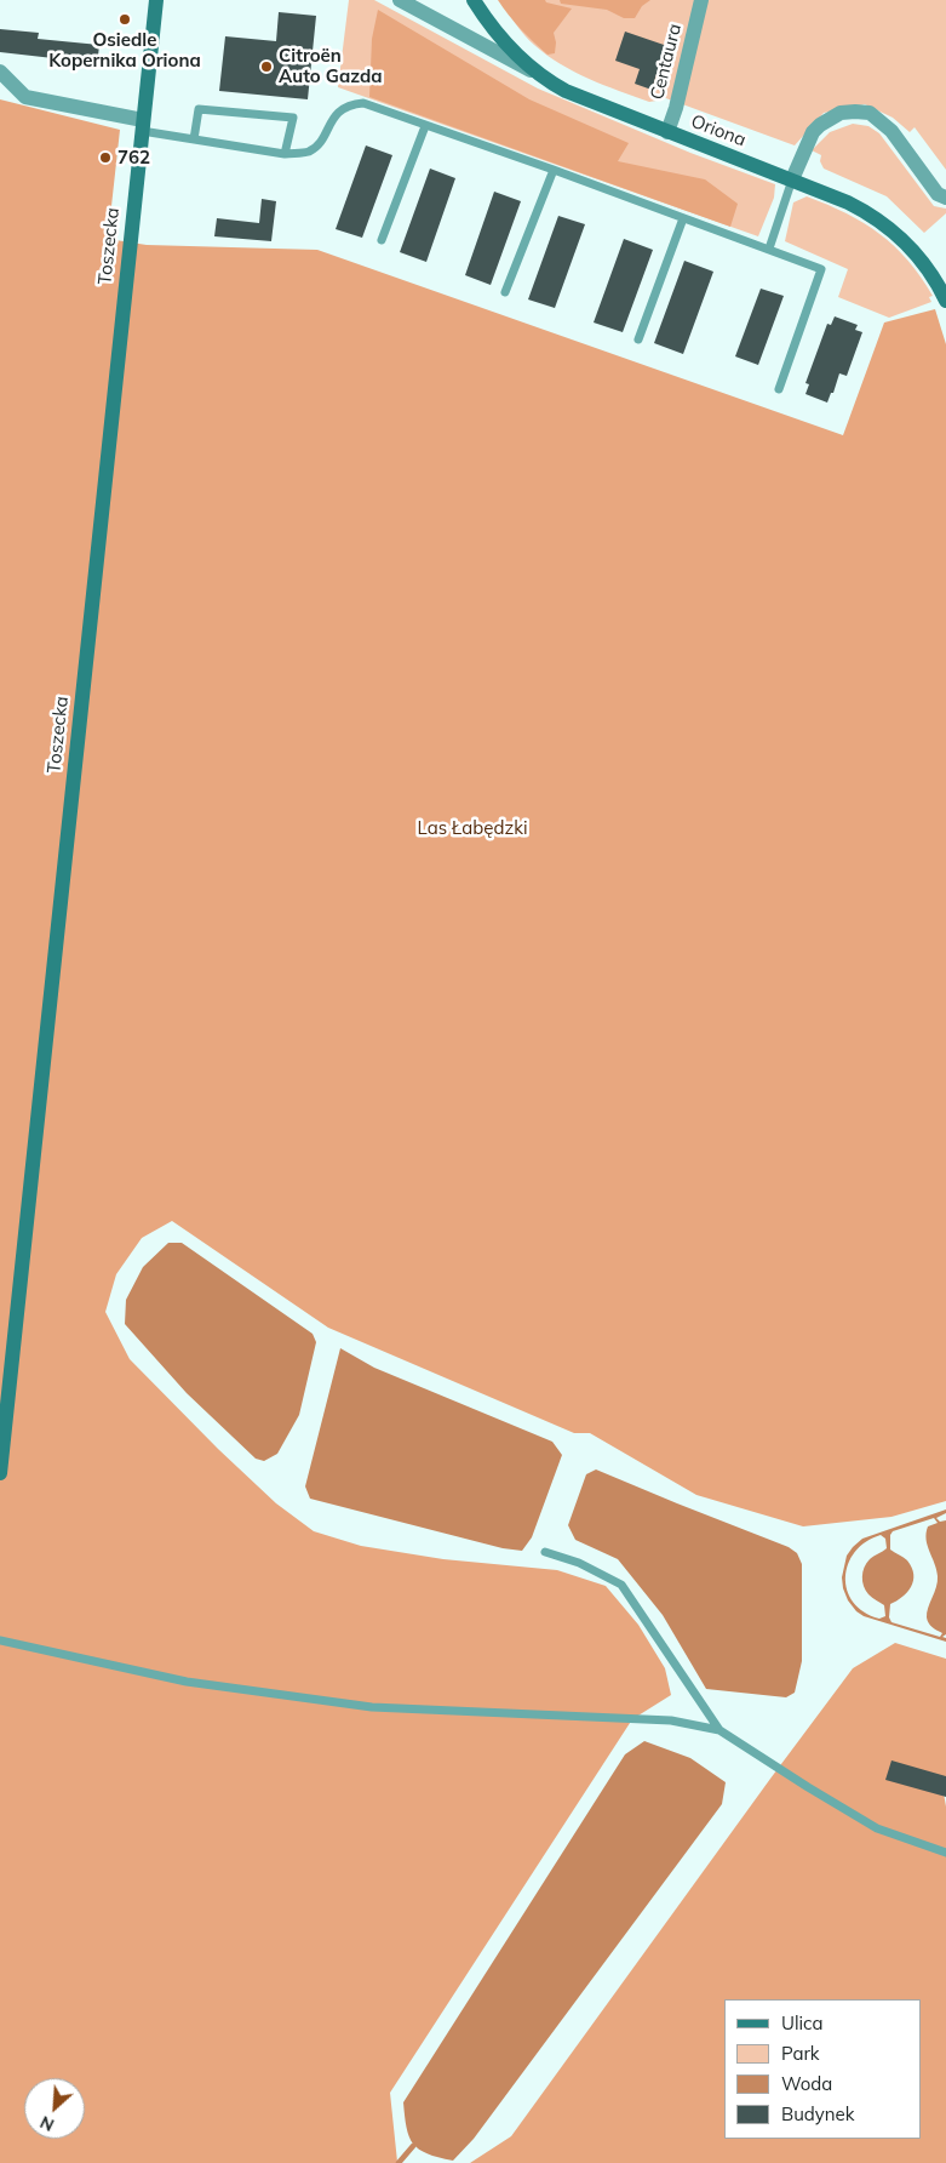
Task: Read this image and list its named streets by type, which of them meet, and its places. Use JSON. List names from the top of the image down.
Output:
{
  "streets": {
    "main road": ["Oriona", "Toszecka"],
    "street": ["Centaura"]
  },
  "crossings": [
    ["Centaura", "Oriona"]
  ],
  "parks": ["Las Łabędzki"],
  "places": ["Osiedle Kopernika Oriona", "Citroën Auto Gazda", "762"],
  "legend": [
    "Ulica",
    "Park",
    "Woda",
    "Budynek"
  ],
  "north": "bottom left"
}
